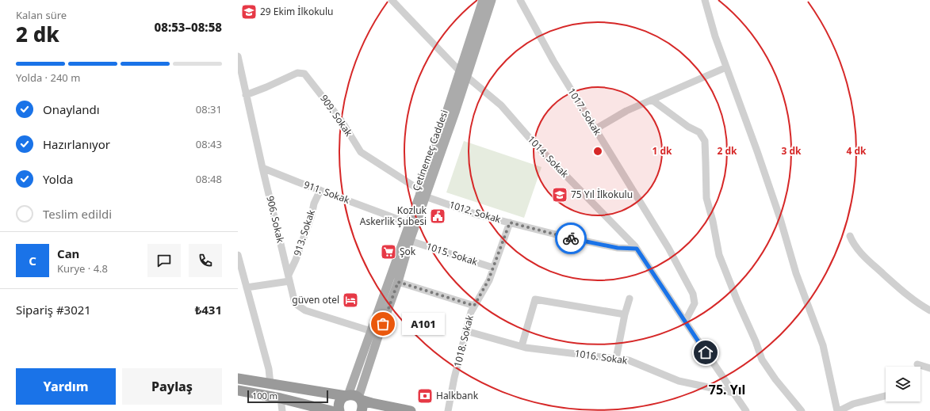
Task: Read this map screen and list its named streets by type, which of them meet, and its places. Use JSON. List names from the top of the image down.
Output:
{
  "streets": {
    "main road": ["Çetinemeç Caddesi"],
    "street": [
      "1017. Sokak",
      "909. Sokak",
      "1014. Sokak",
      "911. Sokak",
      "1012. Sokak",
      "906. Sokak",
      "913. Sokak",
      "1015. Sokak",
      "1018. Sokak",
      "1016. Sokak"
    ]
  },
  "crossings": [
    ["1017. Sokak", "1014. Sokak"],
    ["909. Sokak", "Çetinemeç Caddesi"],
    ["909. Sokak", "1012. Sokak"],
    ["909. Sokak", "906. Sokak"],
    ["Çetinemeç Caddesi", "1014. Sokak"],
    ["Çetinemeç Caddesi", "911. Sokak"],
    ["Çetinemeç Caddesi", "1012. Sokak"],
    ["Çetinemeç Caddesi", "906. Sokak"],
    ["Çetinemeç Caddesi", "1015. Sokak"],
    ["1014. Sokak", "1012. Sokak"],
    ["1014. Sokak", "1016. Sokak"],
    ["911. Sokak", "906. Sokak"],
    ["911. Sokak", "913. Sokak"],
    ["1012. Sokak", "1018. Sokak"],
    ["906. Sokak", "913. Sokak"],
    ["1015. Sokak", "1018. Sokak"],
    ["1018. Sokak", "1016. Sokak"]
  ],
  "districts": ["75. Yıl"],
  "places": {
    "school or university": ["29 Ekim İlkokulu", "75 Yıl İlkokulu"],
    "public building": ["Kozluk Askerlik Şubesi"],
    "supermarket": ["Şok"],
    "hotel": ["güven otel"],
    "other": ["A101"],
    "bank": ["Halkbank"]
  },
  "scale_bar": "100 m",
  "page": {
    "heading": ["2 dk", "Kalan süre", "08:53–08:58"],
    "panel": [
      "Can",
      "Kurye · 4.8",
      "Sipariş #3021",
      "₺431"
    ],
    "bar": "Yolda · 240 m",
    "list": [
      ["Onaylandı", "08:31"],
      ["Hazırlanıyor", "08:43"],
      ["Yolda", "08:48"],
      "Teslim edildi"
    ],
    "round": "C",
    "bubble": "A101",
    "buttons": ["Yardım", "Paylaş"],
    "scale": "100 m"
  },
  "rings": [
    "1 dk",
    "2 dk",
    "3 dk",
    "4 dk"
  ]
}
